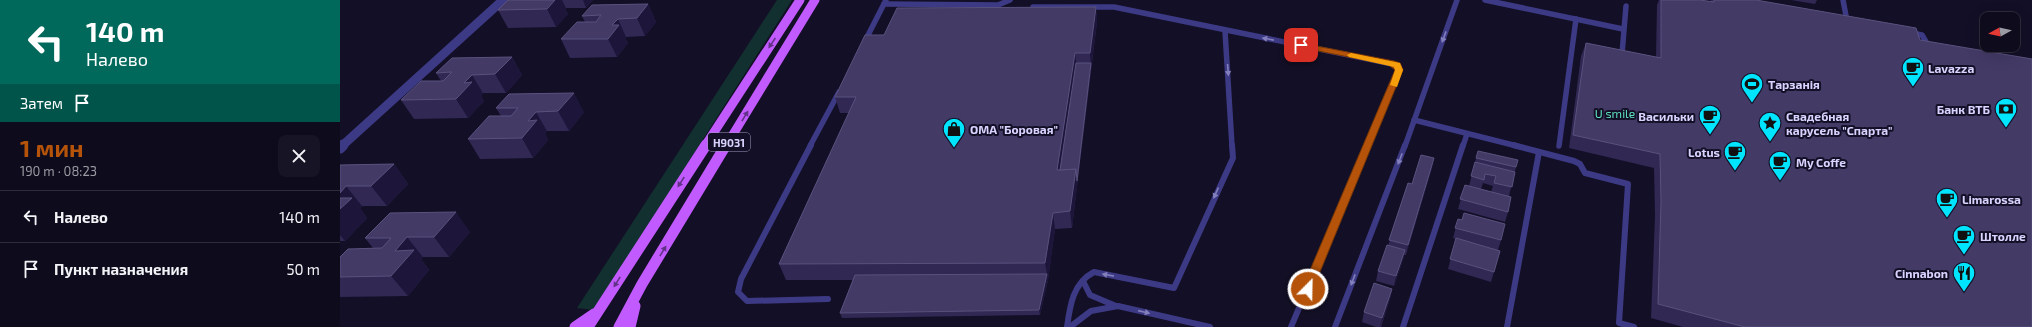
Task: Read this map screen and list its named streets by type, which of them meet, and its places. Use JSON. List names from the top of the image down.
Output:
{
  "streets": {
    "main road": ["Н9031"]
  },
  "parks": ["U smile"],
  "places": {
    "cafe": [
      "Lavazza",
      "Васильки",
      "Lotus",
      "My Coffe",
      "Limarossa",
      "Штолле"
    ],
    "sports": ["Тарзанія"],
    "bank": ["Банк ВТБ"],
    "place": ["Свадебная карусель \"Спарта\""],
    "shop": ["ОМА \"Боровая\""],
    "restaurant": ["Cinnabon"]
  },
  "north": "left",
  "page": {
    "turn": ["140 m", "Налево"],
    "then": "Затем",
    "heading": ["1 мин", "190 m · 08:23"],
    "list": [
      {
        "name": "Налево",
        "value": "140 m"
      },
      {
        "name": "Пункт назначения",
        "value": "50 m"
      }
    ]
  }
}
